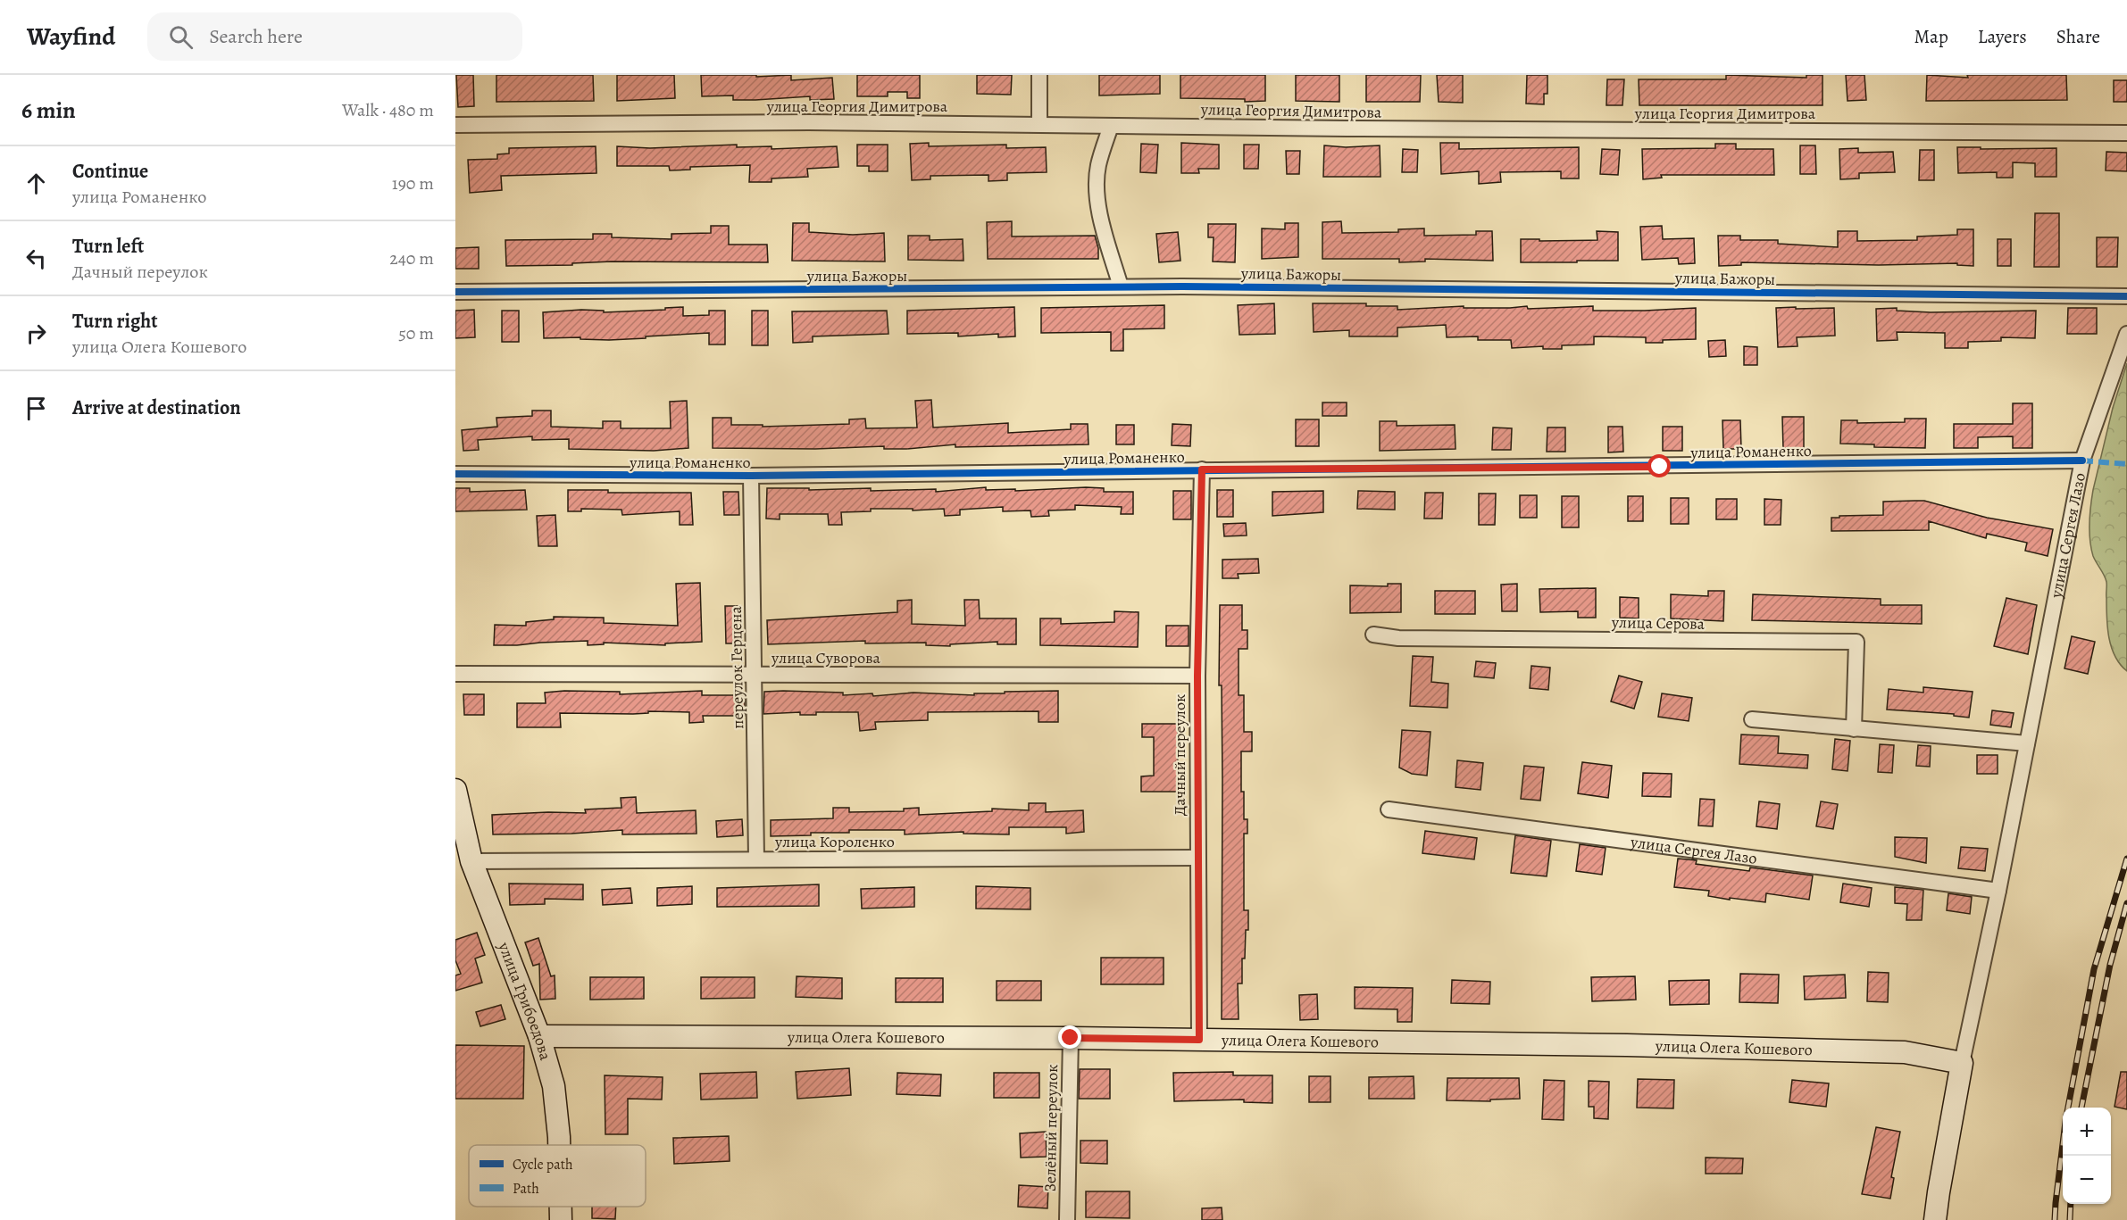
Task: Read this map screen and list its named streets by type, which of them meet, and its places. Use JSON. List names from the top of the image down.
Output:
{
  "streets": {
    "street": [
      "улица Георгия Димитрова",
      "улица Бажоры",
      "улица Романенко",
      "улица Сергея Лазо",
      "улица Серова",
      "улица Суворова",
      "переулок Герцена",
      "Дачный переулок",
      "улица Короленко",
      "улица Грибоедова",
      "улица Олега Кошевого",
      "Зелёный переулок"
    ]
  },
  "crossings": [
    ["улица Романенко", "улица Сергея Лазо"],
    ["улица Романенко", "переулок Герцена"],
    ["улица Романенко", "Дачный переулок"],
    ["улица Сергея Лазо", "улица Олега Кошевого"],
    ["улица Суворова", "переулок Герцена"],
    ["улица Суворова", "Дачный переулок"],
    ["переулок Герцена", "улица Короленко"],
    ["Дачный переулок", "улица Короленко"],
    ["Дачный переулок", "улица Олега Кошевого"],
    ["улица Короленко", "улица Грибоедова"],
    ["улица Грибоедова", "улица Олега Кошевого"],
    ["улица Олега Кошевого", "Зелёный переулок"]
  ],
  "legend": ["Cycle path", "Path"],
  "page": {
    "header": "Wayfind",
    "search": "Search here",
    "nav": ["Map", "Layers", "Share"],
    "heading": ["6 min", "Walk · 480 m"],
    "list": [
      ["Continue", "улица Романенко", "190 m"],
      ["Turn left", "Дачный переулок", "240 m"],
      ["Turn right", "улица Олега Кошевого", "50 m"],
      "Arrive at destination"
    ],
    "map_buttons": ["+", "−"]
  }
}
